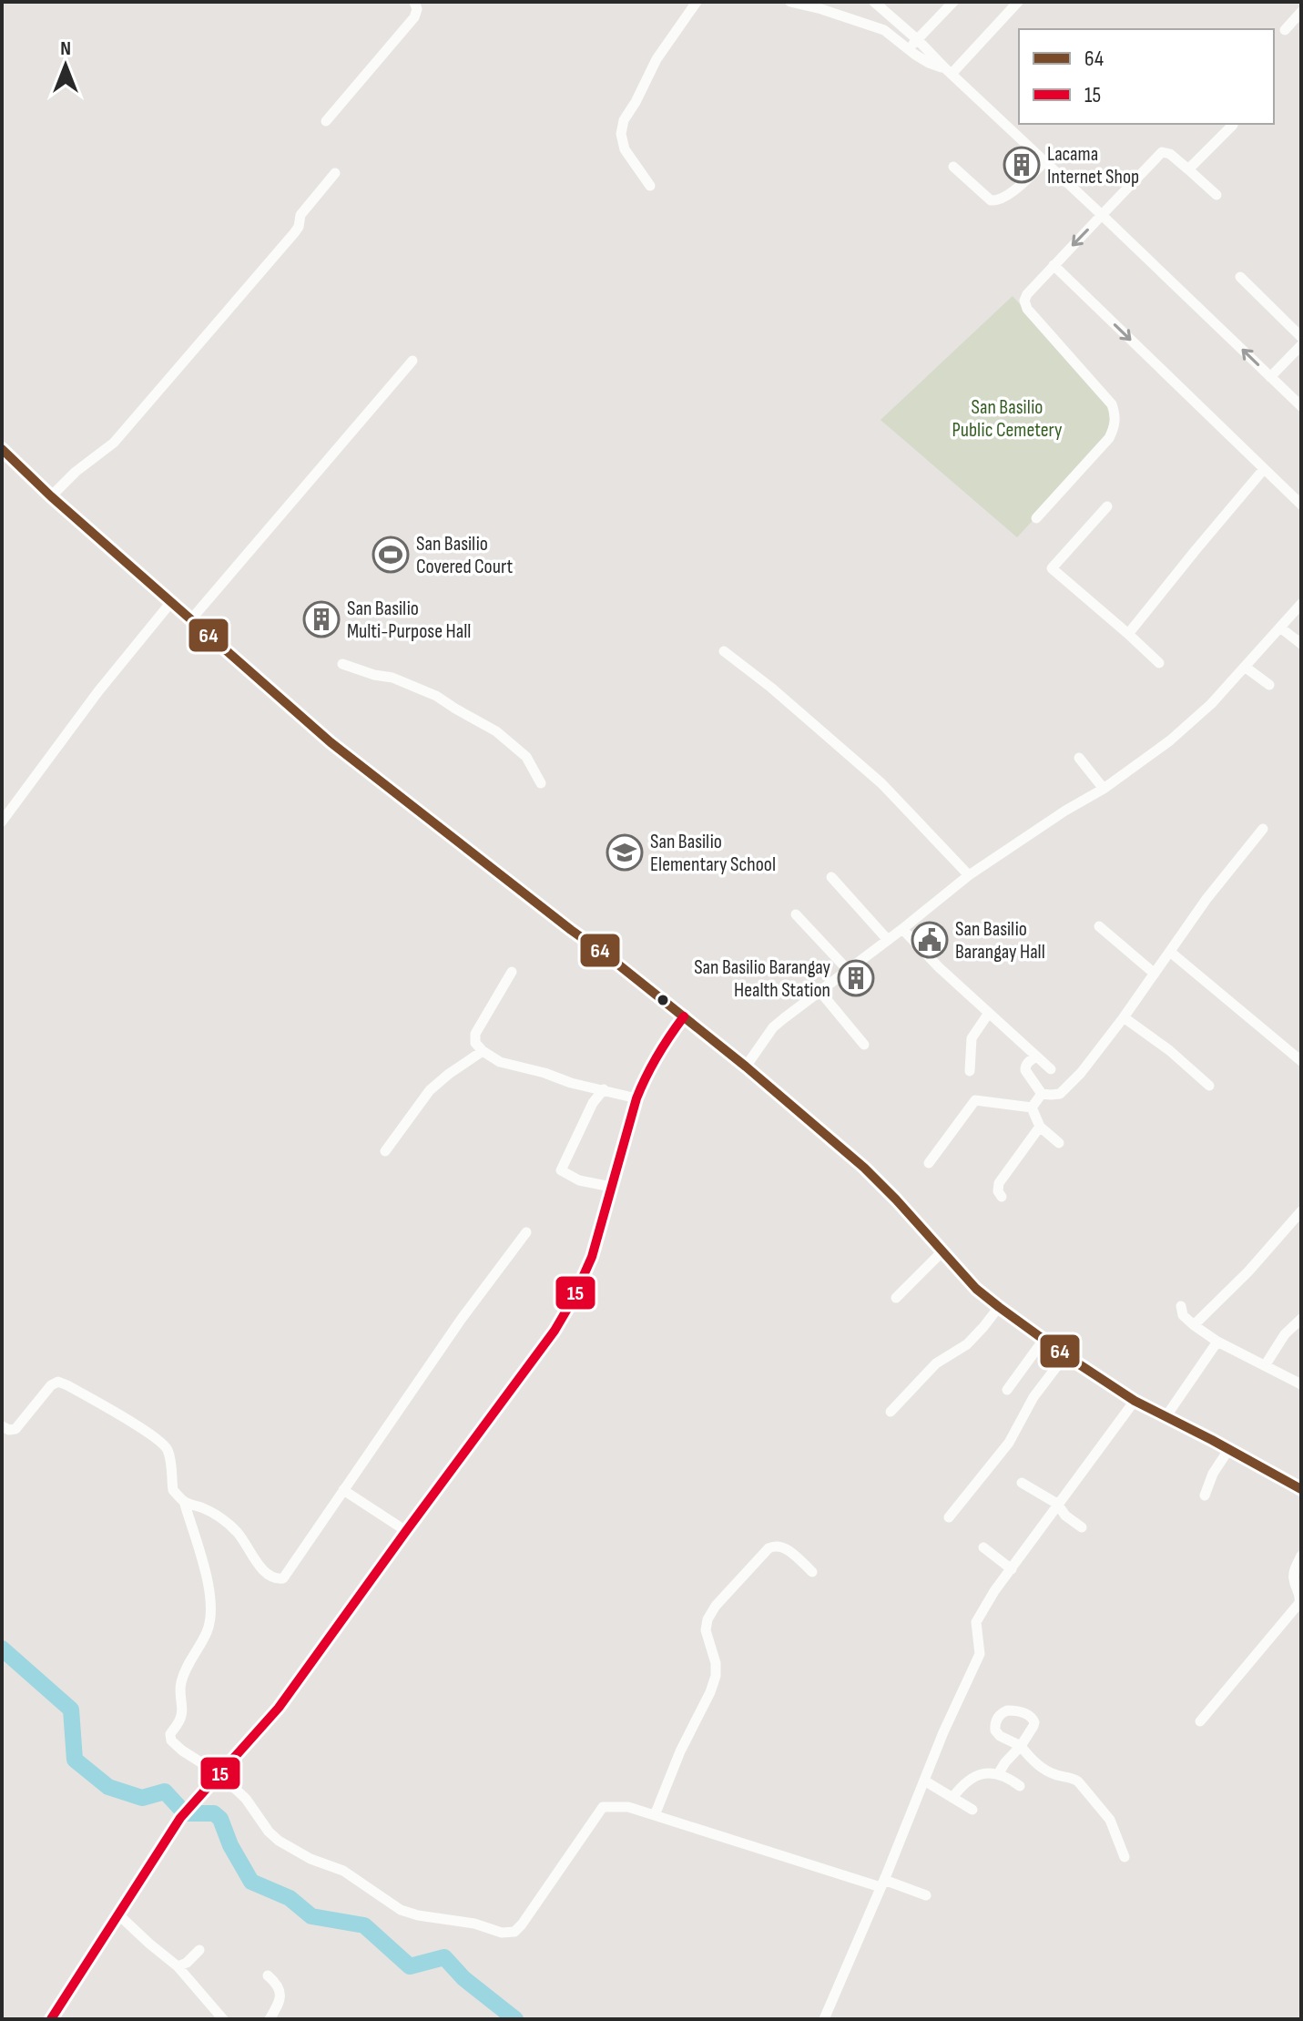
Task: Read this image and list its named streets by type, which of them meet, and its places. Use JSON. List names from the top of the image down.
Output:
{
  "parks": ["San Basilio Public Cemetery"],
  "places": {
    "building": ["Lacama Internet Shop", "San Basilio Multi-Purpose Hall", "San Basilio Barangay Health Station"],
    "sports": ["San Basilio Covered Court"],
    "school or university": ["San Basilio Elementary School"],
    "public building": ["San Basilio Barangay Hall"]
  },
  "lines": ["transit line 64", "transit line 15"],
  "legend": ["64", "15"],
  "north": "top"
}
